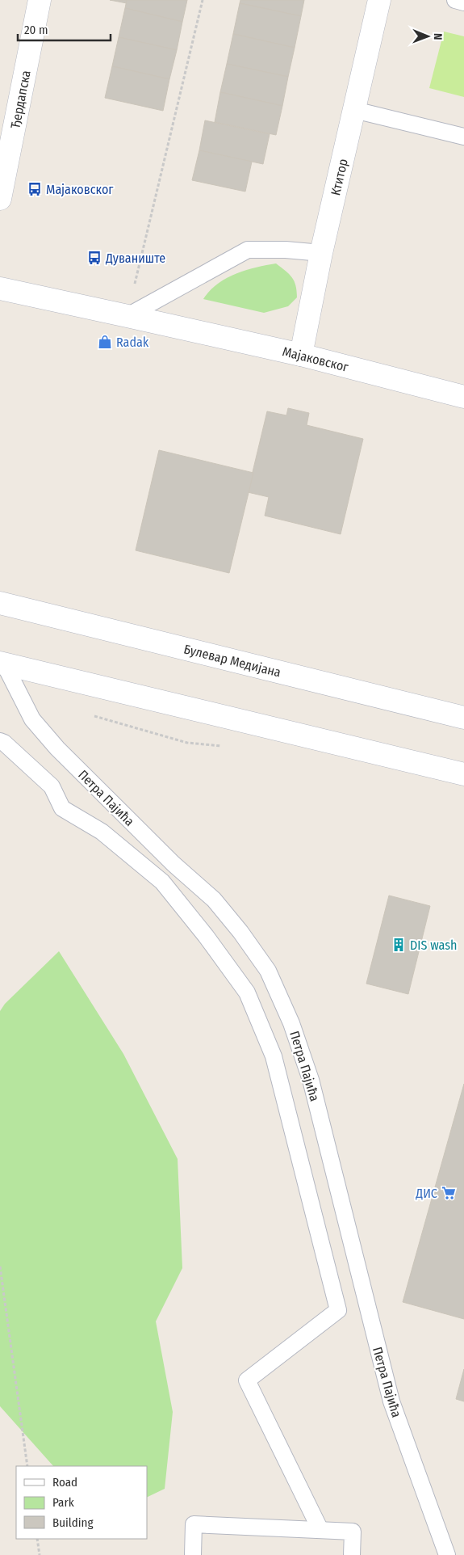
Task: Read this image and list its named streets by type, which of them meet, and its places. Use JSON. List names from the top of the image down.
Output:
{
  "streets": {
    "street": [
      "Ђердапска",
      "Ктитор",
      "Мајаковског",
      "Булевар Медијана"
    ],
    "lane": ["Петра Пајића"]
  },
  "crossings": [
    ["Ктитор", "Мајаковског"]
  ],
  "places": {
    "bus stop": ["Мајаковског", "Дуваниште"],
    "shop": ["Radak"],
    "building": ["DIS wash"],
    "supermarket": ["ДИС"]
  },
  "legend": ["Road", "Park", "Building"],
  "scale_bar": "20 m",
  "north": "right"
}
